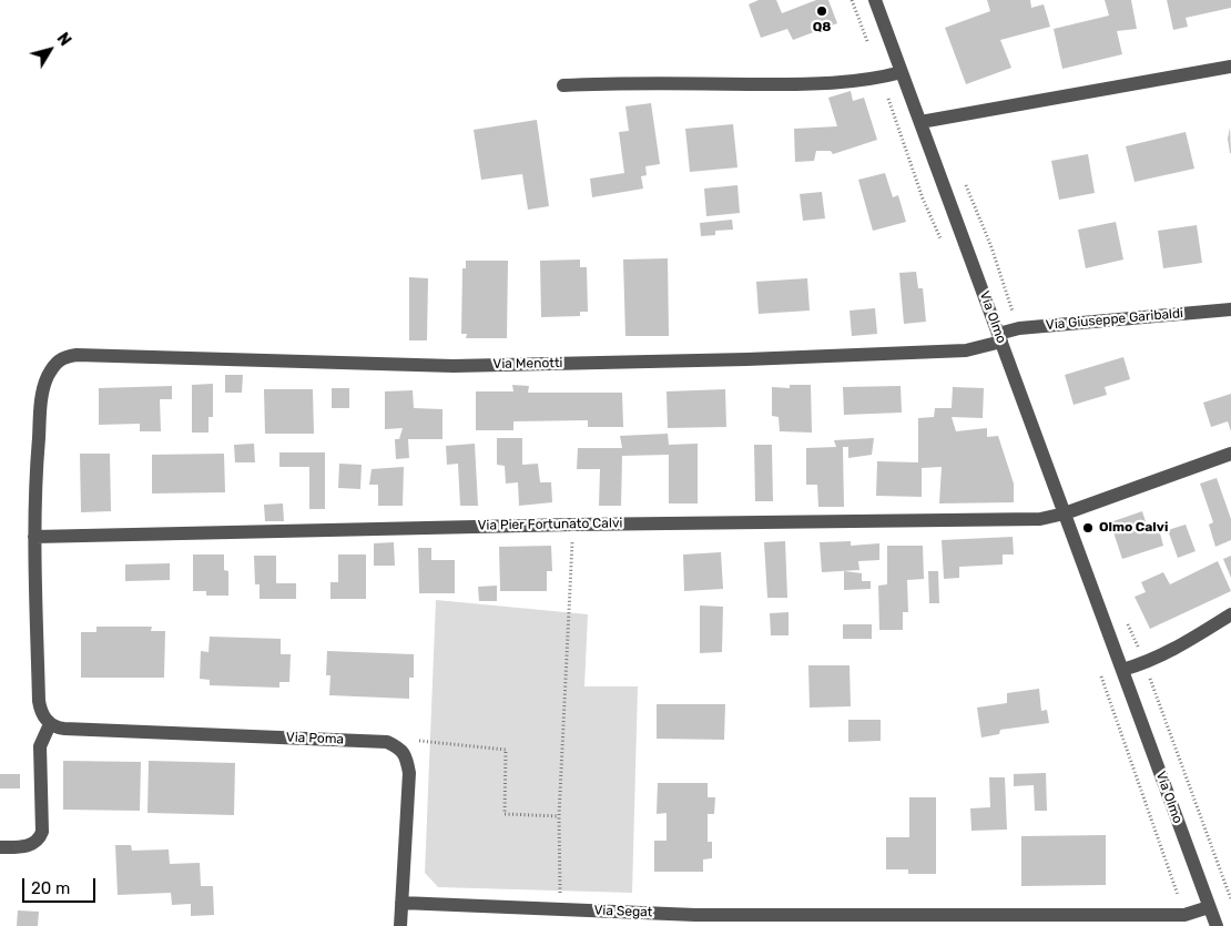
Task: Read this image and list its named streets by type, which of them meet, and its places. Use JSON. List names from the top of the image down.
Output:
{
  "streets": {
    "street": [
      "Via Olmo",
      "Via Giuseppe Garibaldi",
      "Via Menotti",
      "Via Pier Fortunato Calvi",
      "Via Poma",
      "Via Segat"
    ]
  },
  "crossings": [
    ["Via Olmo", "Via Giuseppe Garibaldi"],
    ["Via Olmo", "Via Menotti"],
    ["Via Olmo", "Via Pier Fortunato Calvi"],
    ["Via Olmo", "Via Segat"],
    ["Via Giuseppe Garibaldi", "Via Menotti"],
    ["Via Menotti", "Via Pier Fortunato Calvi"],
    ["Via Poma", "Via Segat"]
  ],
  "places": ["Q8", "Olmo Calvi"],
  "scale_bar": "20 m",
  "north": "top right"
}
